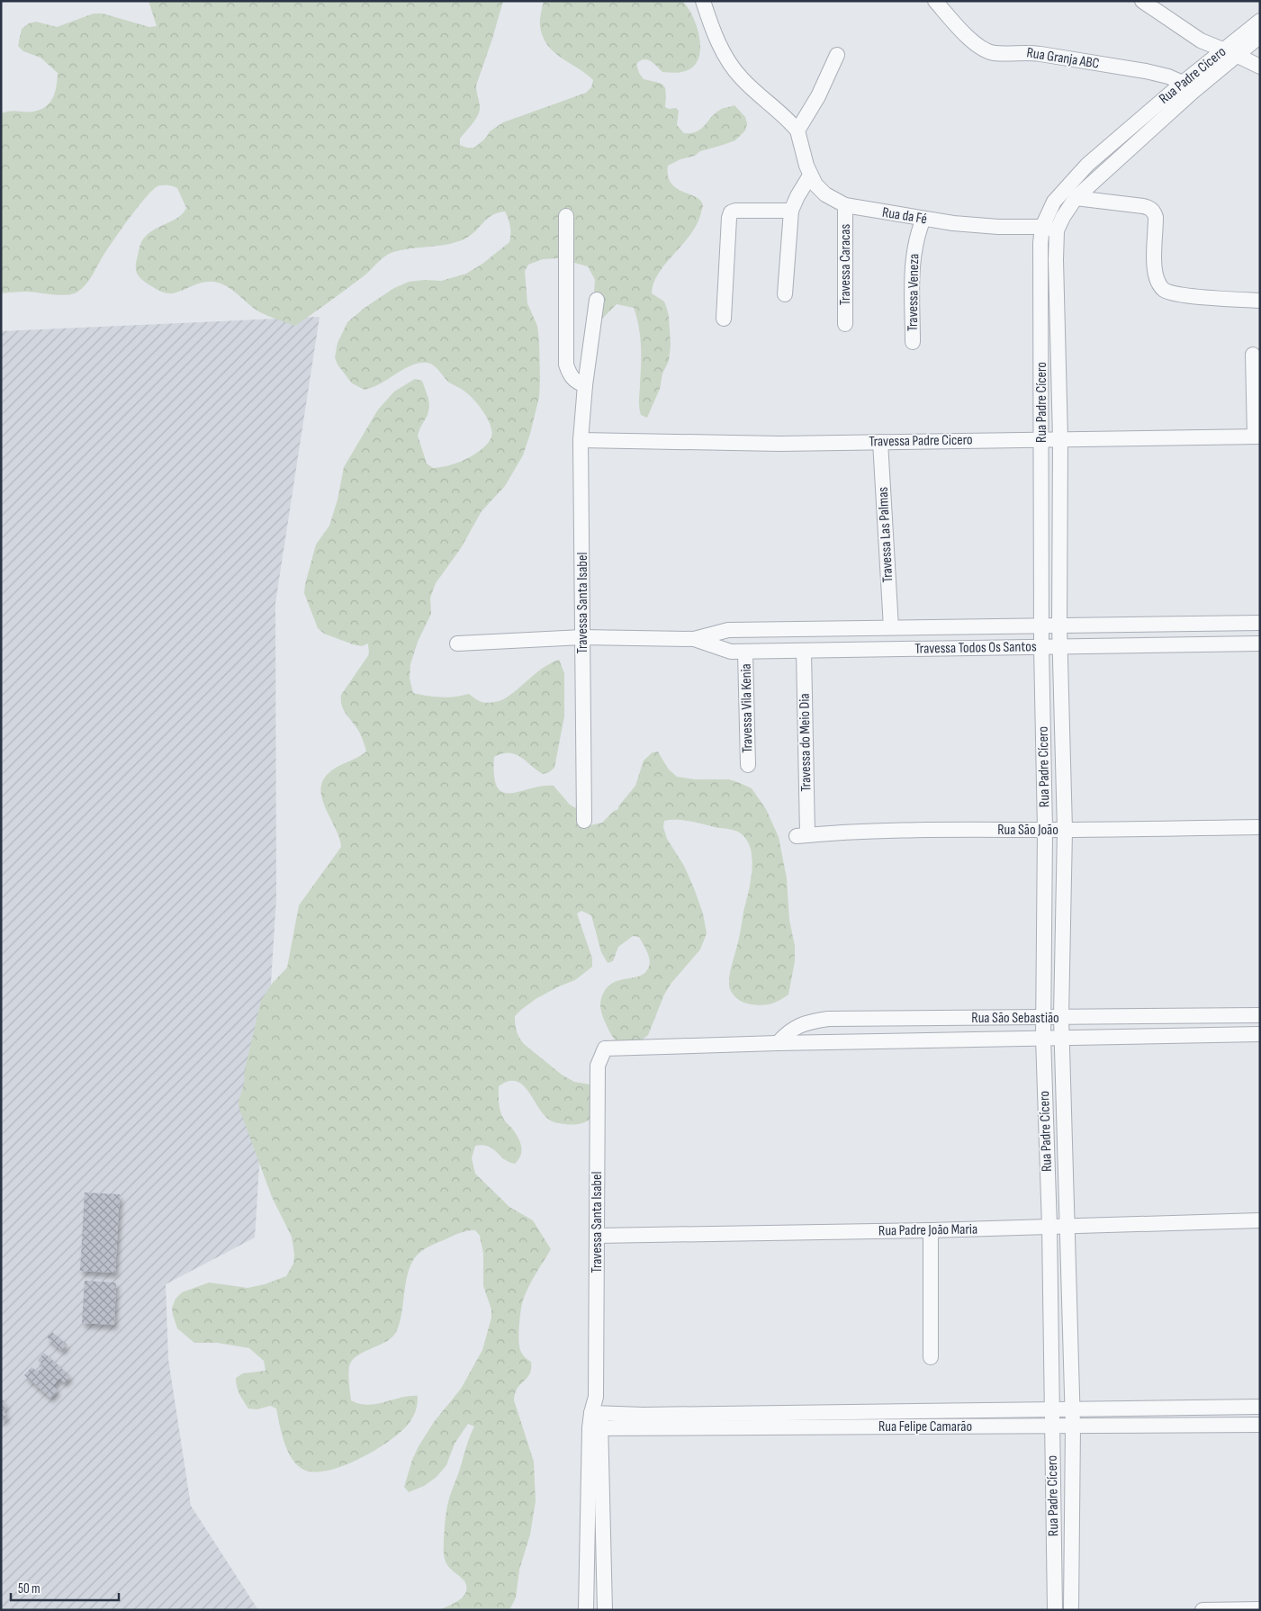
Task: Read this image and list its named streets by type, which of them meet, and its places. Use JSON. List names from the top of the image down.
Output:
{
  "streets": {
    "street": [
      "Rua Granja ABC",
      "Rua Padre Cícero",
      "Rua da Fé",
      "Travessa Caracas",
      "Travessa Veneza",
      "Travessa Padre Cicero",
      "Travessa Las Palmas",
      "Travessa Santa Isabel",
      "Travessa Todos Os Santos",
      "Travessa Vila Kenia",
      "Travessa do Meio Dia",
      "Rua São João",
      "Rua São Sebastião",
      "Rua Padre João Maria",
      "Rua Felipe Camarão"
    ]
  },
  "crossings": [
    ["Rua Granja ABC", "Rua Padre Cícero"],
    ["Rua Padre Cícero", "Rua da Fé"],
    ["Rua Padre Cícero", "Travessa Padre Cicero"],
    ["Rua Padre Cícero", "Travessa Todos Os Santos"],
    ["Rua Padre Cícero", "Rua São João"],
    ["Rua Padre Cícero", "Rua São Sebastião"],
    ["Rua Padre Cícero", "Rua Padre João Maria"],
    ["Rua Padre Cícero", "Rua Felipe Camarão"],
    ["Rua da Fé", "Travessa Caracas"],
    ["Rua da Fé", "Travessa Veneza"],
    ["Travessa Padre Cicero", "Travessa Las Palmas"],
    ["Travessa Padre Cicero", "Travessa Santa Isabel"],
    ["Travessa Las Palmas", "Travessa Todos Os Santos"],
    ["Travessa Santa Isabel", "Travessa Todos Os Santos"],
    ["Travessa Santa Isabel", "Rua São Sebastião"],
    ["Travessa Santa Isabel", "Rua Padre João Maria"],
    ["Travessa Santa Isabel", "Rua Felipe Camarão"],
    ["Travessa Todos Os Santos", "Travessa Vila Kenia"],
    ["Travessa Todos Os Santos", "Travessa do Meio Dia"],
    ["Travessa do Meio Dia", "Rua São João"]
  ],
  "scale_bar": "50 m"
}
